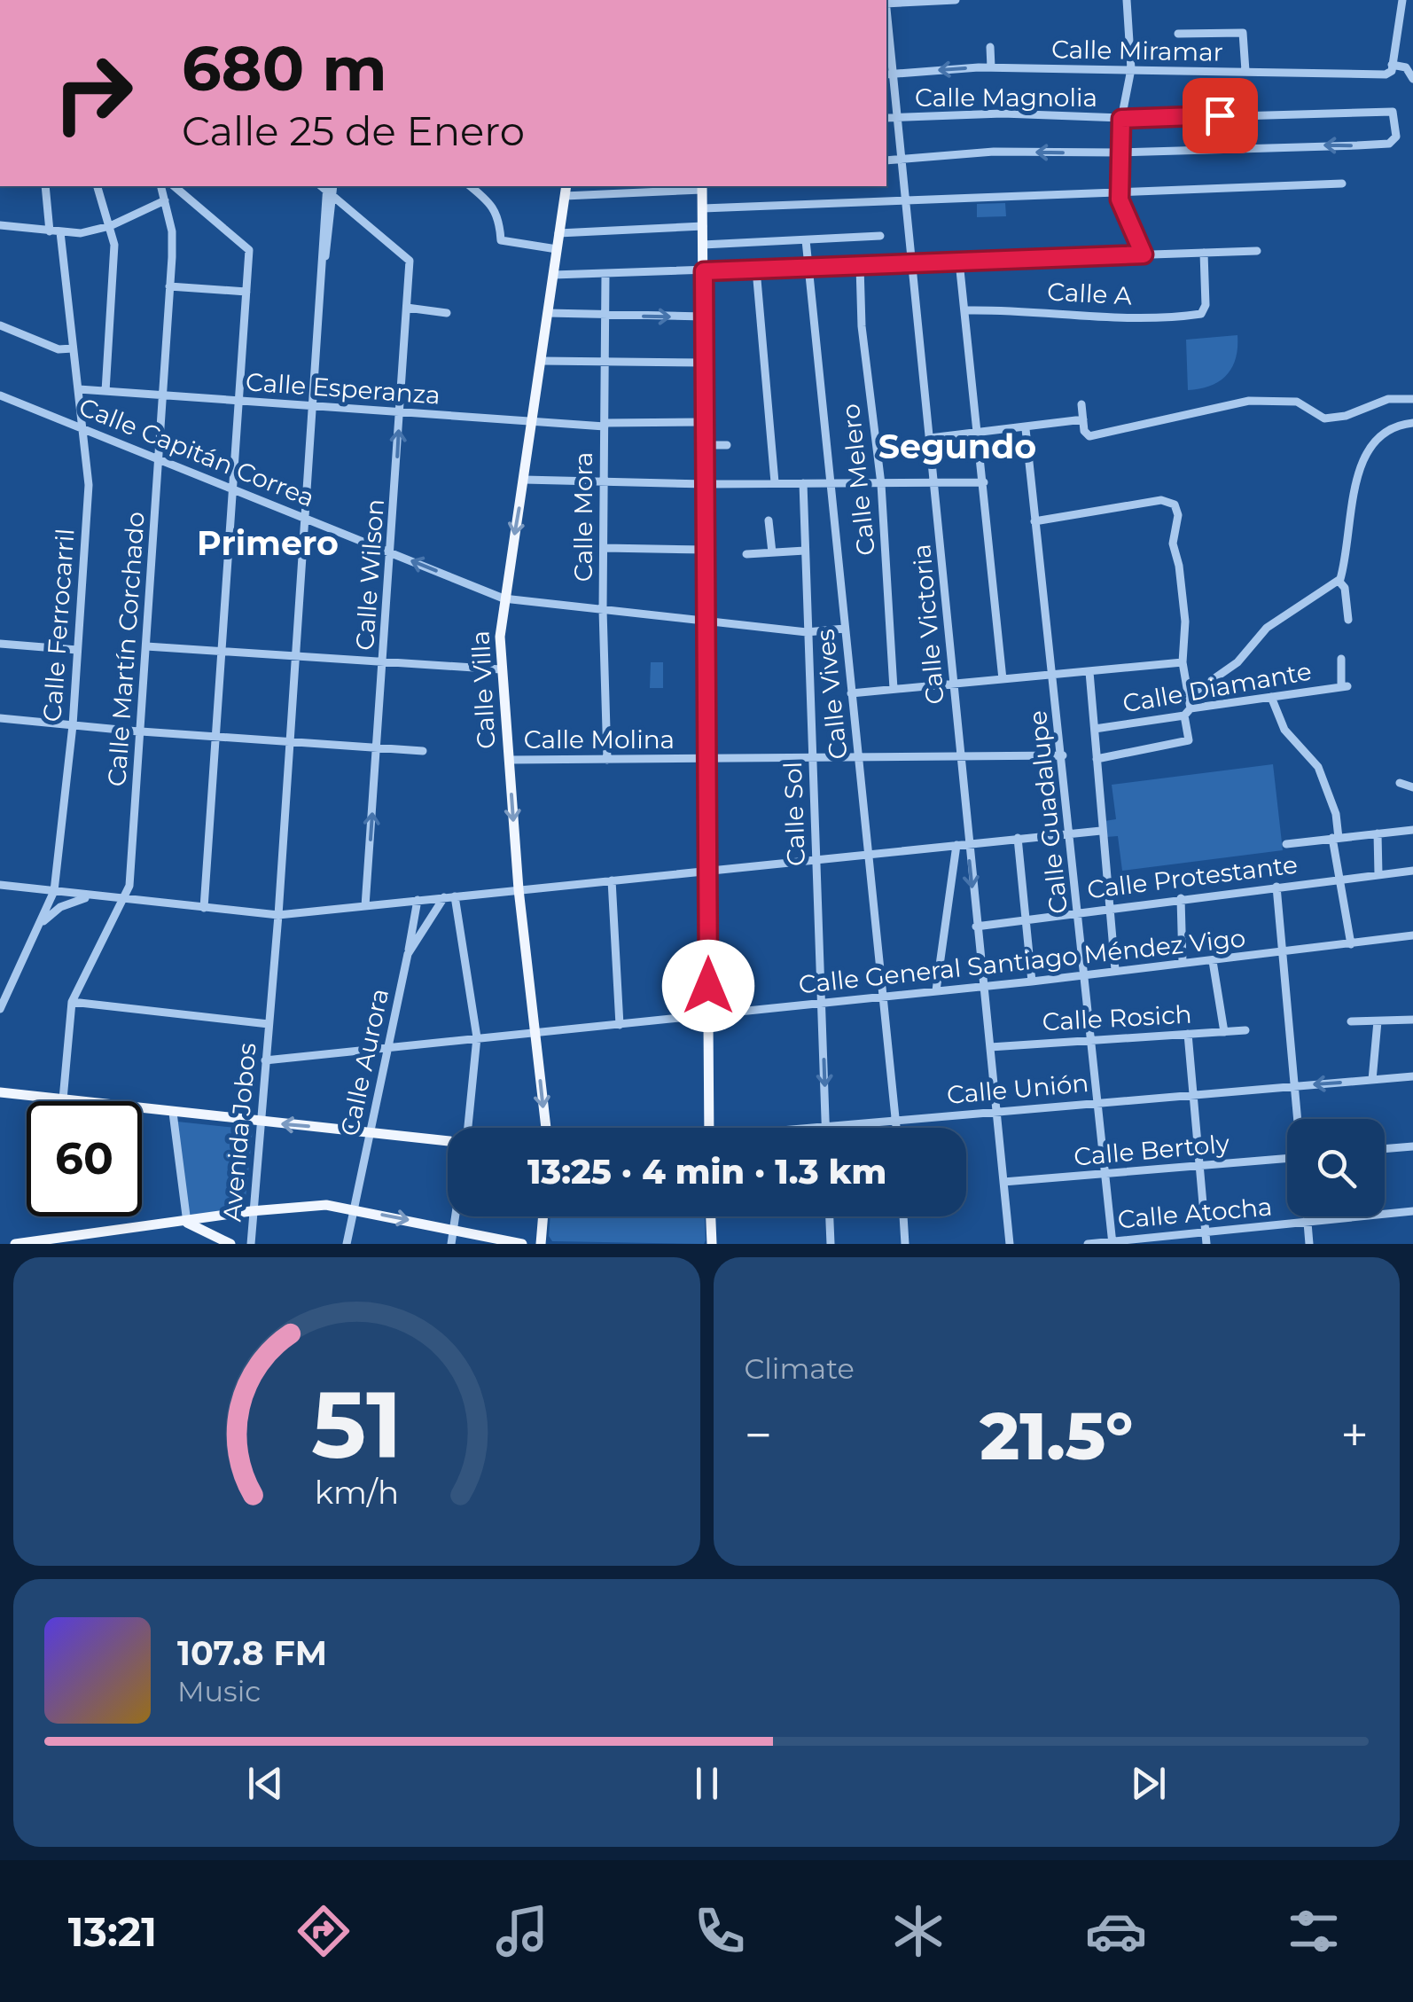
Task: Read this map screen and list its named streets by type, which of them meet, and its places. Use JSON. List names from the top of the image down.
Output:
{
  "streets": {
    "main road": ["Calle Villa"],
    "street": [
      "Calle Miramar",
      "Calle Magnolia",
      "Calle A",
      "Calle Esperanza",
      "Calle Capitán Correa",
      "Calle Melero",
      "Calle Mora",
      "Calle Wilson",
      "Calle Victoria",
      "Calle Ferrocarril",
      "Calle Martín Corchado",
      "Calle Diamante",
      "Calle Vives",
      "Calle Molina",
      "Calle Guadalupe",
      "Calle Sol",
      "Calle Protestante",
      "Calle General Santiago Méndez Vigo",
      "Calle Rosich",
      "Calle Aurora",
      "Calle Unión",
      "Avenida Jobos",
      "Calle Bertoly",
      "Calle Atocha"
    ]
  },
  "crossings": [
    ["Calle Miramar", "Calle Victoria"],
    ["Calle Magnolia", "Calle Victoria"],
    ["Calle Esperanza", "Calle Mora"],
    ["Calle Esperanza", "Calle Wilson"],
    ["Calle Esperanza", "Calle Ferrocarril"],
    ["Calle Esperanza", "Calle Martín Corchado"],
    ["Calle Esperanza", "Calle Villa"],
    ["Calle Esperanza", "Avenida Jobos"],
    ["Calle Capitán Correa", "Calle Mora"],
    ["Calle Capitán Correa", "Calle Wilson"],
    ["Calle Capitán Correa", "Calle Ferrocarril"],
    ["Calle Capitán Correa", "Calle Martín Corchado"],
    ["Calle Capitán Correa", "Calle Villa"],
    ["Calle Capitán Correa", "Calle Vives"],
    ["Calle Capitán Correa", "Calle Sol"],
    ["Calle Capitán Correa", "Avenida Jobos"],
    ["Calle Mora", "Calle Molina"],
    ["Calle Wilson", "Avenida Jobos"],
    ["Calle Victoria", "Calle Molina"],
    ["Calle Victoria", "Calle Protestante"],
    ["Calle Victoria", "Calle General Santiago Méndez Vigo"],
    ["Calle Victoria", "Calle Rosich"],
    ["Calle Victoria", "Calle Unión"],
    ["Calle Victoria", "Calle Bertoly"],
    ["Calle Villa", "Calle Molina"],
    ["Calle Villa", "Calle General Santiago Méndez Vigo"],
    ["Calle Vives", "Calle Molina"],
    ["Calle Vives", "Calle General Santiago Méndez Vigo"],
    ["Calle Vives", "Calle Unión"],
    ["Calle Molina", "Calle Guadalupe"],
    ["Calle Molina", "Calle Sol"],
    ["Calle Guadalupe", "Calle Protestante"],
    ["Calle Guadalupe", "Calle General Santiago Méndez Vigo"],
    ["Calle Guadalupe", "Calle Rosich"],
    ["Calle Guadalupe", "Calle Unión"],
    ["Calle Guadalupe", "Calle Bertoly"],
    ["Calle Guadalupe", "Calle Atocha"],
    ["Calle Sol", "Calle General Santiago Méndez Vigo"],
    ["Calle Sol", "Calle Unión"],
    ["Calle General Santiago Méndez Vigo", "Calle Aurora"],
    ["Calle General Santiago Méndez Vigo", "Avenida Jobos"]
  ],
  "one_way": ["Calle Wilson", "Calle Villa"],
  "districts": ["Segundo", "Primero"],
  "page": {
    "turn": ["680 m", "Calle 25 de Enero"],
    "limit": "60",
    "trip": "13:25 · 4 min · 1.3 km",
    "tile": "Climate",
    "heat": ["−", "21.5°", "+"],
    "song": ["107.8 FM", "Music"],
    "tabs": "13:21",
    "gauge": ["51", "km/h"]
  }
}
